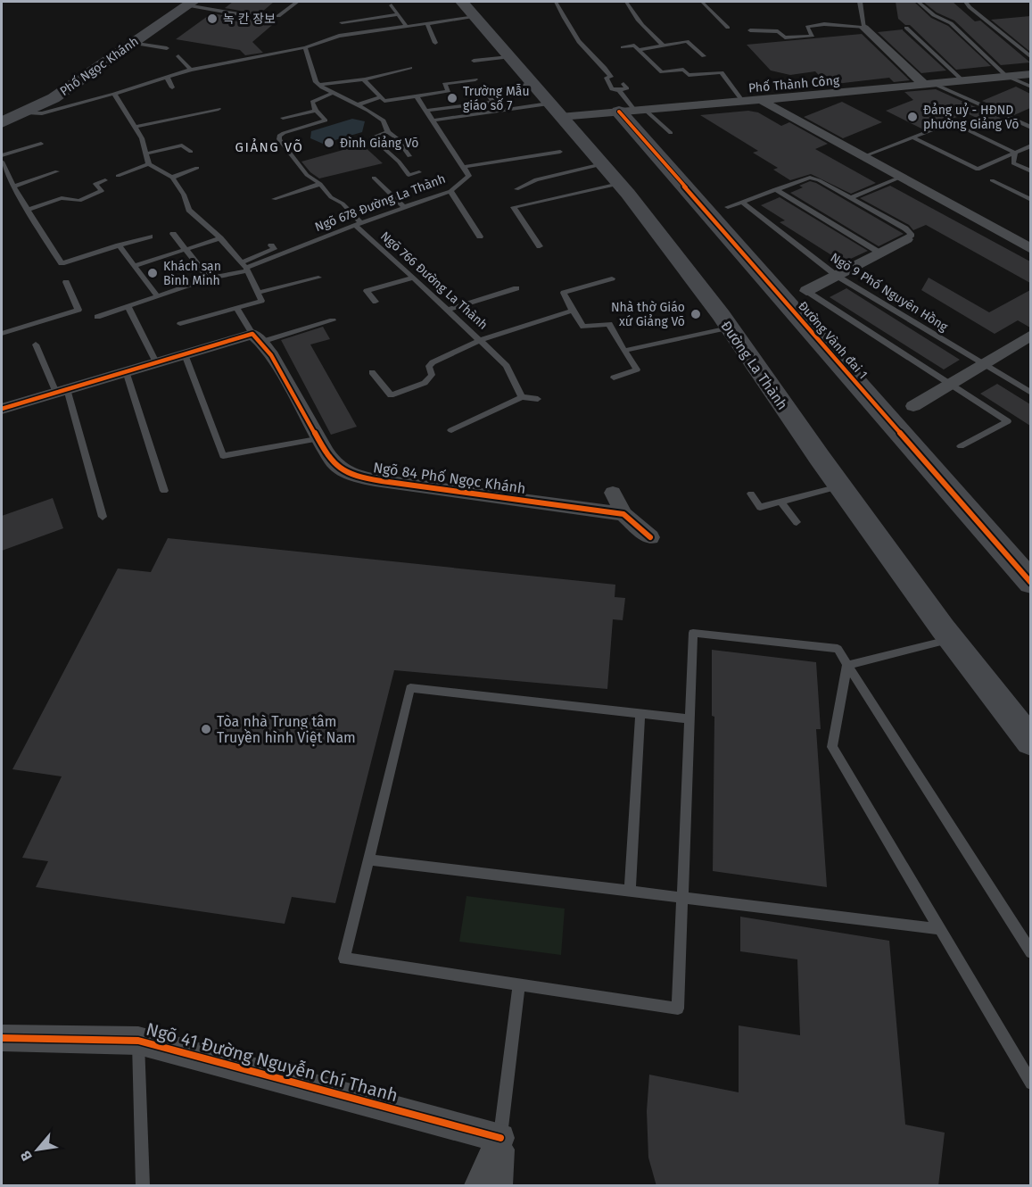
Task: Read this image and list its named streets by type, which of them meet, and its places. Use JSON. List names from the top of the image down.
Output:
{
  "streets": {
    "main road": ["Phố Ngọc Khánh", "Đường Vành đai 1", "Đường La Thành"],
    "street": ["Phố Thành Công", "Ngõ 84 Phố Ngọc Khánh", "Ngõ 41 Đường Nguyễn Chí Thanh"],
    "lane": ["Ngõ 678 Đường La Thành", "Ngõ 766 Đường La Thành", "Ngõ 9 Phố Nguyên Hồng"]
  },
  "crossings": [
    ["Phố Thành Công", "Đường Vành đai 1"],
    ["Phố Thành Công", "Đường La Thành"],
    ["Ngõ 678 Đường La Thành", "Ngõ 766 Đường La Thành"]
  ],
  "districts": ["GIẢNG VÕ"],
  "places": [
    "녹 칸 장보",
    "Trường Mẫu giáo số 7",
    "Đảng uỷ - HĐND phường Giảng Võ",
    "Đình Giảng Võ",
    "Khách sạn Bình Minh",
    "Nhà thờ Giáo xứ Giảng Võ",
    "Tòa nhà Trung tâm Truyền hình Việt Nam"
  ],
  "north": "bottom left"
}
